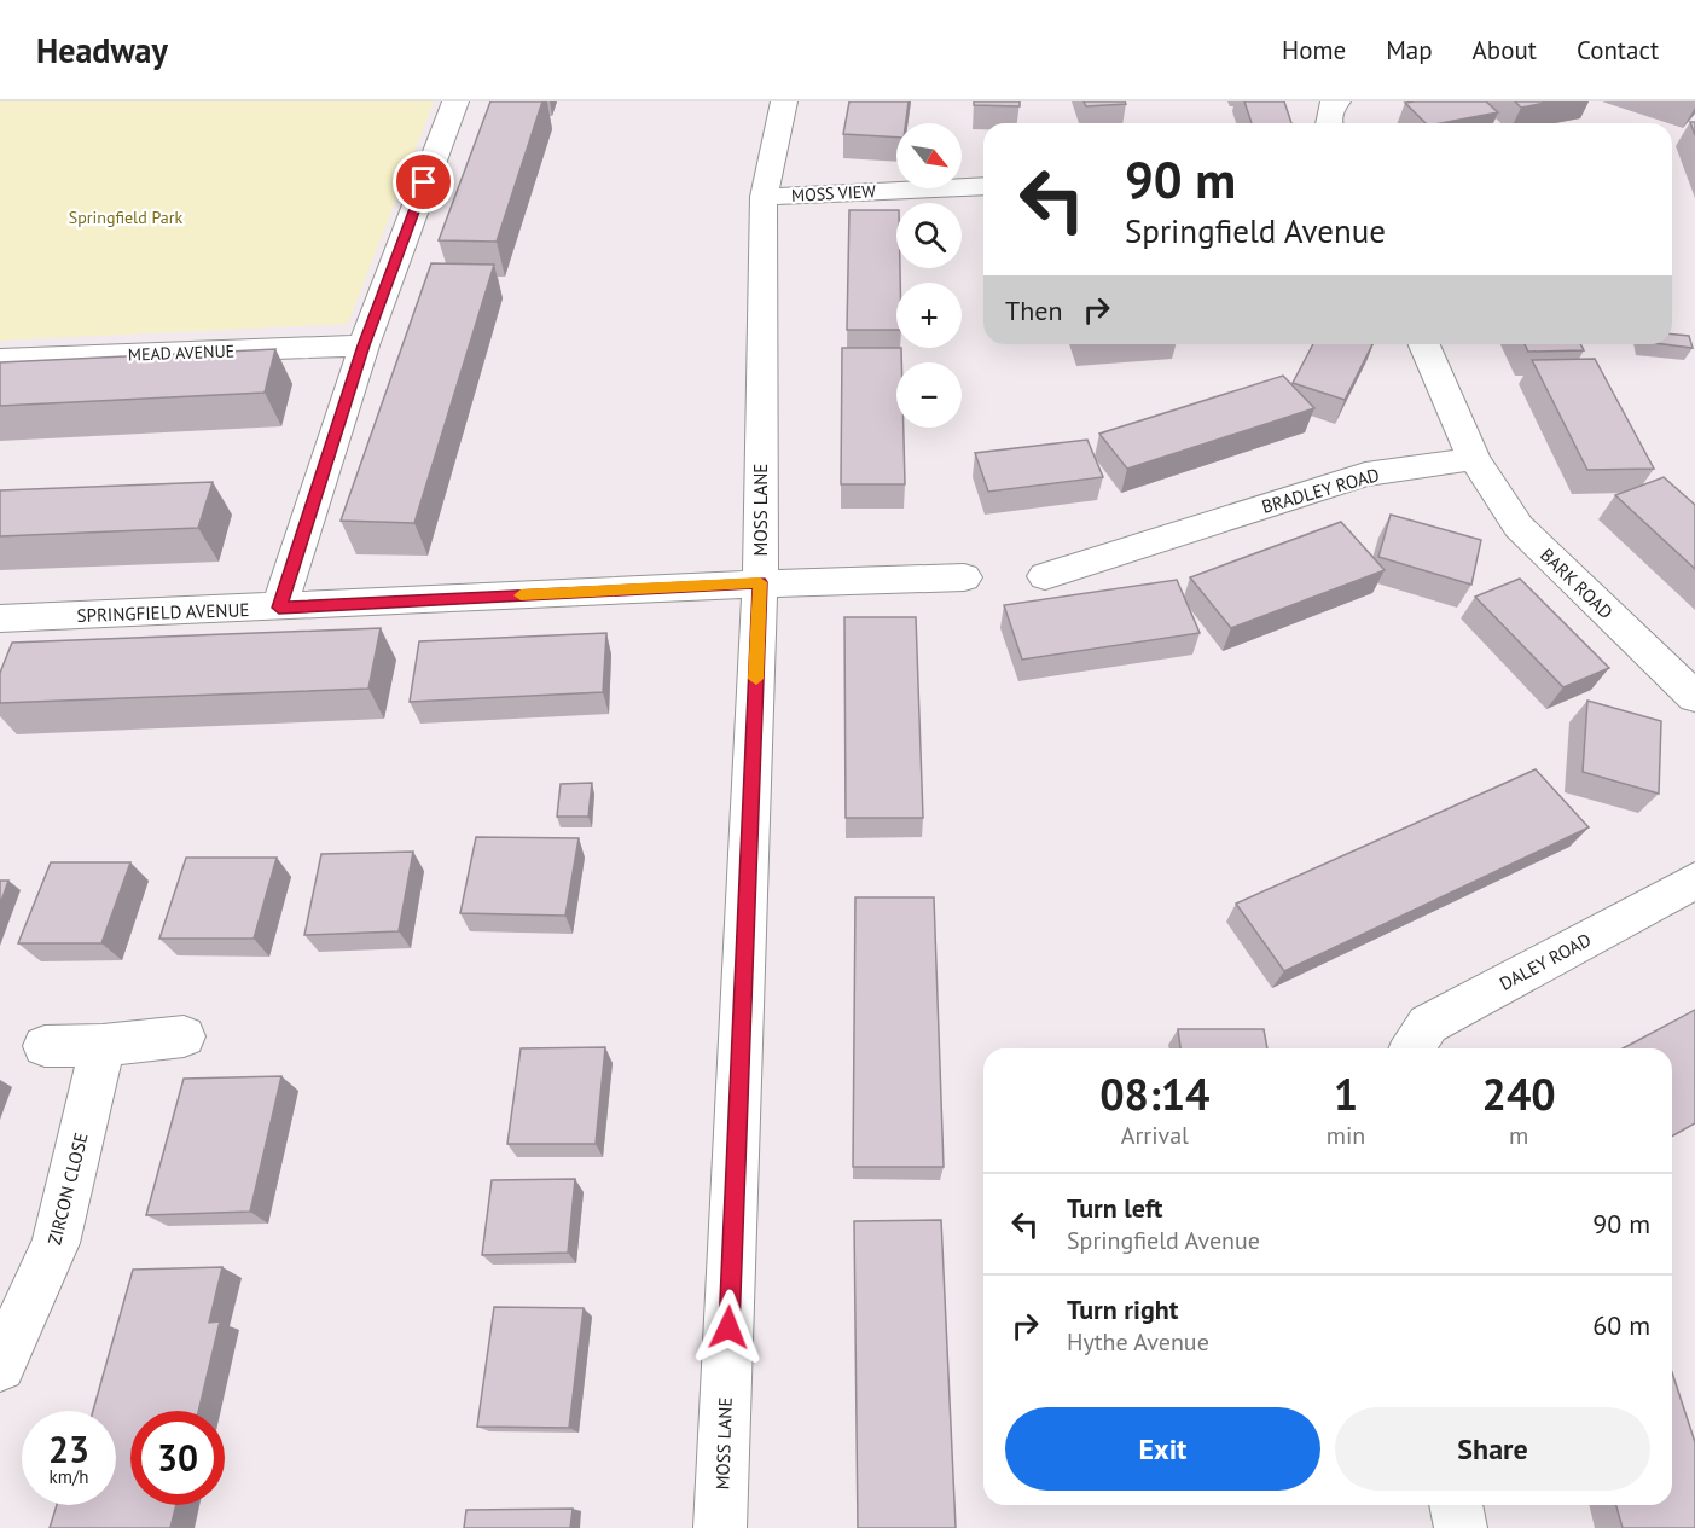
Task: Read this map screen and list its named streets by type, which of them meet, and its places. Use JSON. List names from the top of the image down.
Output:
{
  "streets": {
    "street": [
      "MOSS VIEW",
      "MEAD AVENUE",
      "BRADLEY ROAD",
      "MOSS LANE",
      "BARK ROAD",
      "SPRINGFIELD AVENUE",
      "DALEY ROAD",
      "ZIRCON CLOSE"
    ]
  },
  "crossings": [
    ["MOSS VIEW", "MOSS LANE"],
    ["BRADLEY ROAD", "BARK ROAD"],
    ["MOSS LANE", "SPRINGFIELD AVENUE"]
  ],
  "parks": ["Springfield Park"],
  "north": "bottom right",
  "page": {
    "header": "Headway",
    "nav": [
      "Home",
      "Map",
      "About",
      "Contact"
    ],
    "map_buttons": ["+", "−"],
    "turn": ["90 m", "Springfield Avenue"],
    "then": "Then",
    "eta": [
      "08:14",
      "Arrival",
      "1",
      "min",
      "240",
      "m"
    ],
    "list": [
      {
        "name": "Turn left",
        "note": "Springfield Avenue",
        "value": "90 m"
      },
      {
        "name": "Turn right",
        "note": "Hythe Avenue",
        "value": "60 m"
      }
    ],
    "buttons": ["Exit", "Share"],
    "speed": "23 km/h",
    "limit": "30"
  }
}
